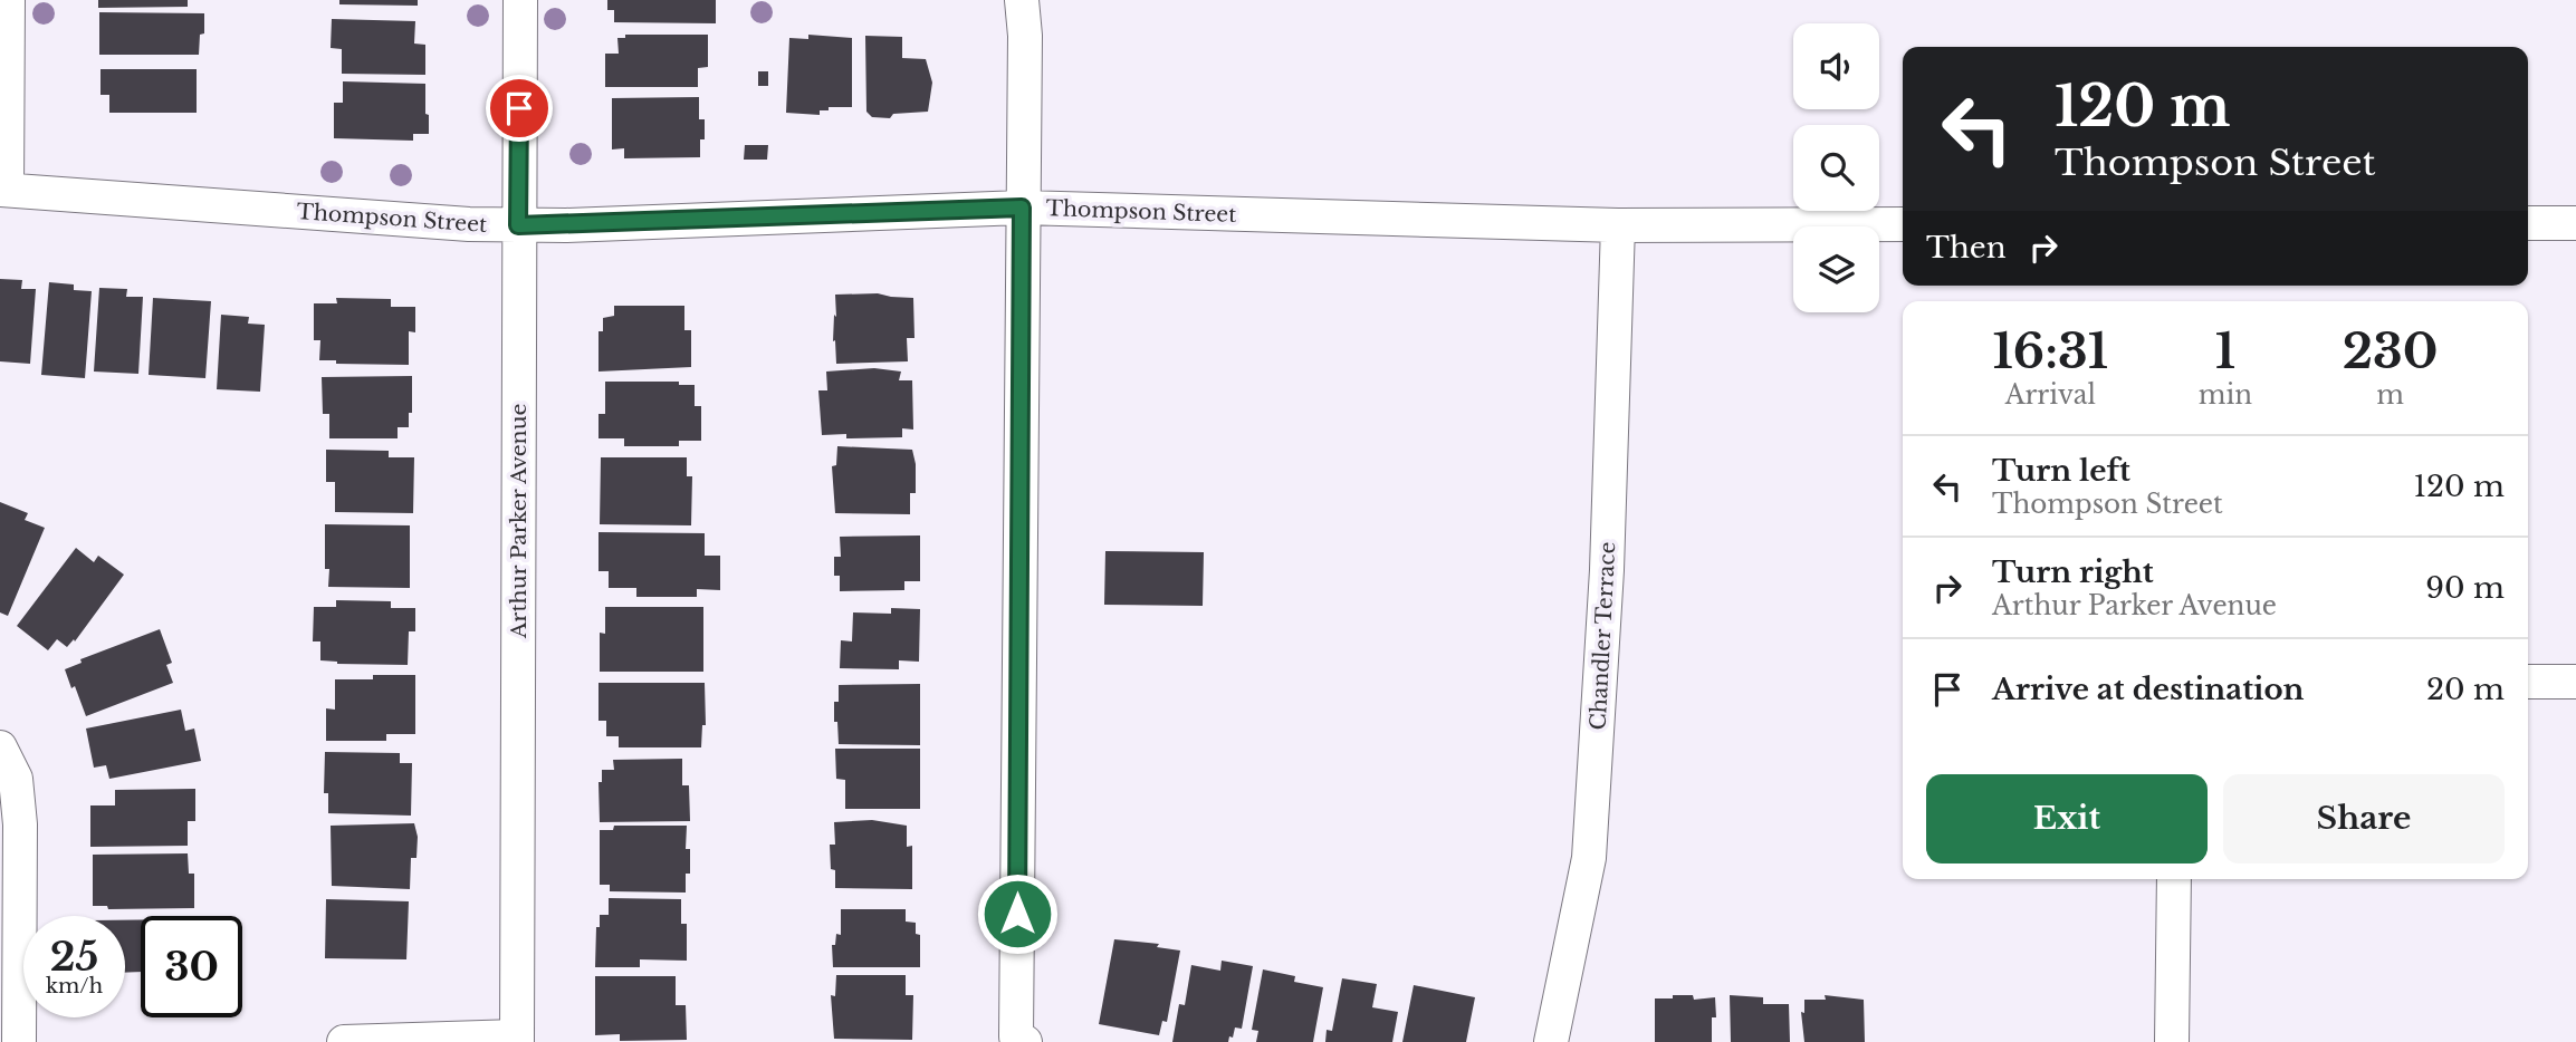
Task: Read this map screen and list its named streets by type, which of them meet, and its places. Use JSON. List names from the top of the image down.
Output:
{
  "streets": {
    "street": ["Thompson Street", "Arthur Parker Avenue", "Chandler Terrace"]
  },
  "crossings": [
    ["Thompson Street", "Arthur Parker Avenue"],
    ["Thompson Street", "Chandler Terrace"]
  ],
  "page": {
    "turn": ["120 m", "Thompson Street"],
    "then": "Then",
    "eta": [
      "16:31",
      "Arrival",
      "1",
      "min",
      "230",
      "m"
    ],
    "list": [
      {
        "name": "Turn left",
        "note": "Thompson Street",
        "value": "120 m"
      },
      {
        "name": "Turn right",
        "note": "Arthur Parker Avenue",
        "value": "90 m"
      },
      {
        "name": "Arrive at destination",
        "value": "20 m"
      }
    ],
    "buttons": ["Exit", "Share"],
    "speed": "25 km/h",
    "limit": "30"
  }
}
